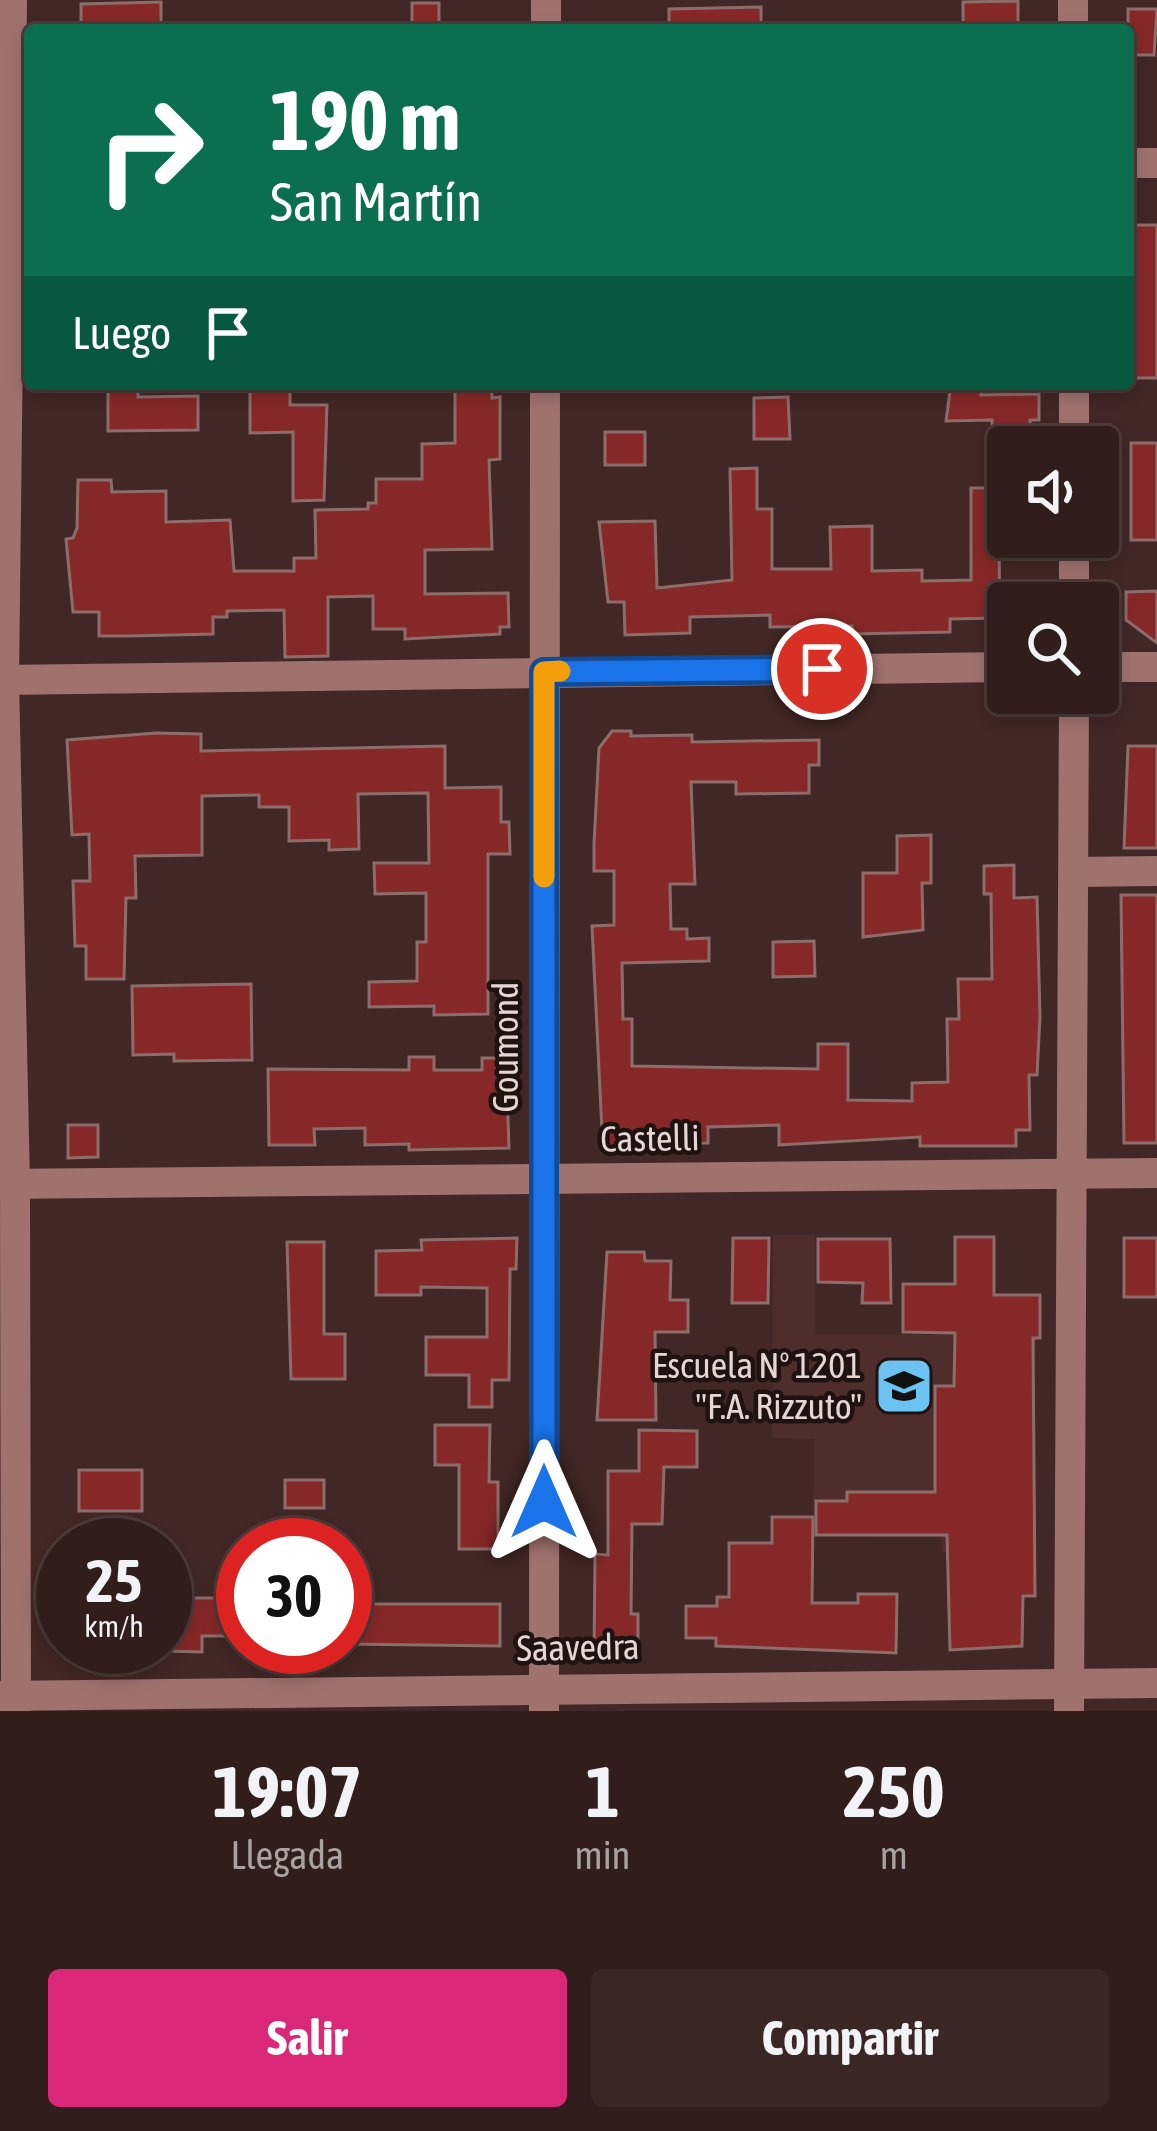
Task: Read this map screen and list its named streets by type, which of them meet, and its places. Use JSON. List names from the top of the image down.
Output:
{
  "streets": {
    "street": ["Goumond", "Castelli", "Saavedra"]
  },
  "crossings": [
    ["Goumond", "Castelli"],
    ["Goumond", "Saavedra"]
  ],
  "places": {
    "school or university": ["Escuela N° 1201 \"F.A. Rizzuto\""]
  },
  "page": {
    "turn": ["190 m", "San Martín"],
    "then": "Luego",
    "speed": "25 km/h",
    "limit": "30",
    "eta": [
      "19:07",
      "Llegada",
      "1",
      "min",
      "250",
      "m"
    ],
    "buttons": ["Salir", "Compartir"]
  }
}
